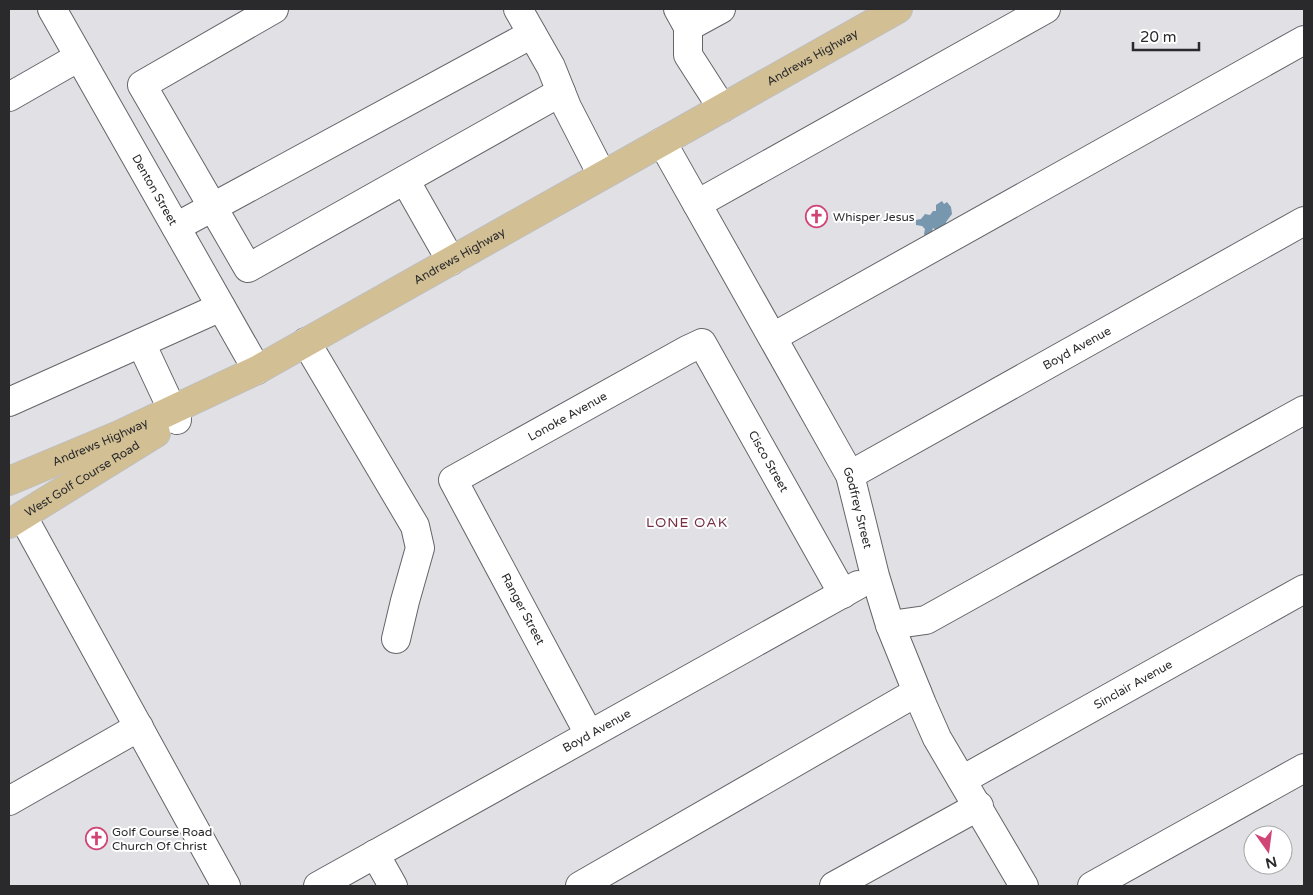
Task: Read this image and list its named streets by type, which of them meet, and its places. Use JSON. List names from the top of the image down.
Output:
{
  "streets": {
    "main road": ["Andrews Highway", "West Golf Course Road"],
    "street": [
      "Denton Street",
      "Boyd Avenue",
      "Lonoke Avenue",
      "Cisco Street",
      "Godfrey Street",
      "Ranger Street",
      "Sinclair Avenue"
    ]
  },
  "crossings": [
    ["Andrews Highway", "Denton Street"],
    ["Andrews Highway", "West Golf Course Road"],
    ["Andrews Highway", "Godfrey Street"],
    ["Boyd Avenue", "Cisco Street"],
    ["Boyd Avenue", "Godfrey Street"],
    ["Boyd Avenue", "Ranger Street"],
    ["Lonoke Avenue", "Cisco Street"],
    ["Lonoke Avenue", "Ranger Street"],
    ["Godfrey Street", "Sinclair Avenue"]
  ],
  "districts": ["LONE OAK"],
  "places": {
    "church": ["Whisper Jesus", "Golf Course Road Church Of Christ"]
  },
  "scale_bar": "20 m",
  "north": "bottom"
}
